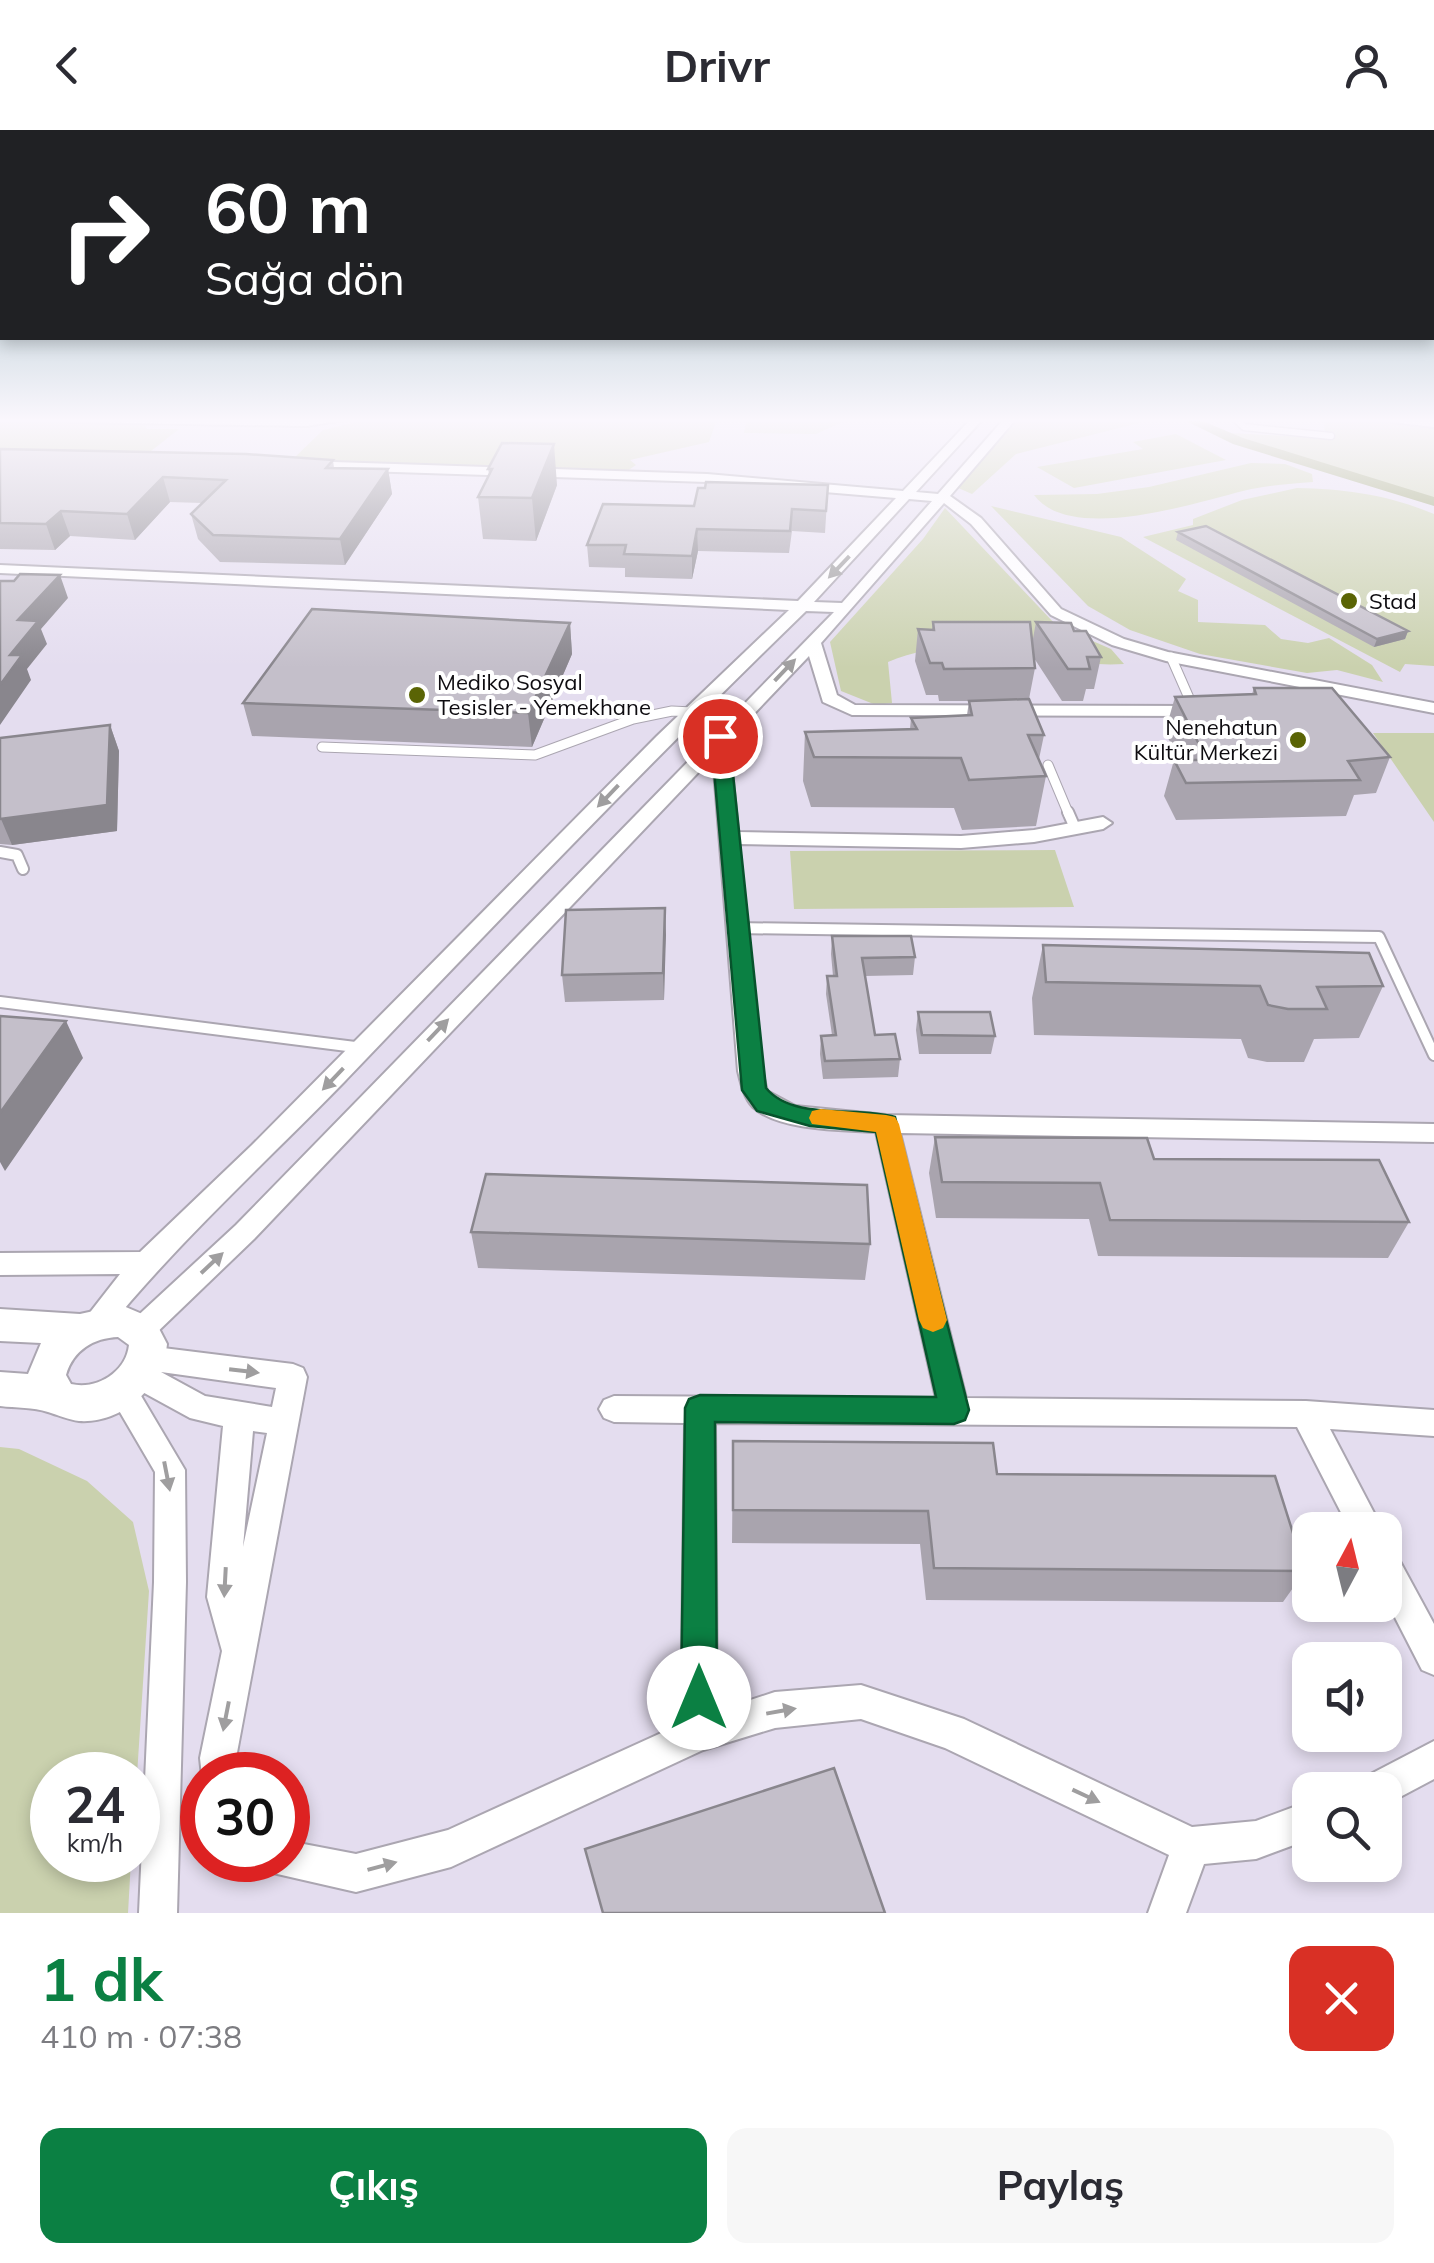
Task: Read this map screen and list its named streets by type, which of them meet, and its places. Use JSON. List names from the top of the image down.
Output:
{
  "places": ["Stad", "Mediko Sosyal Tesisler - Yemekhane", "Nenehatun Kültür Merkezi"],
  "north": "top",
  "page": {
    "header": "Drivr",
    "turn": ["60 m", "Sağa dön"],
    "speed": "24 km/h",
    "limit": "30",
    "heading": ["1 dk", "410 m · 07:38"],
    "buttons": ["Çıkış", "Paylaş"]
  }
}
